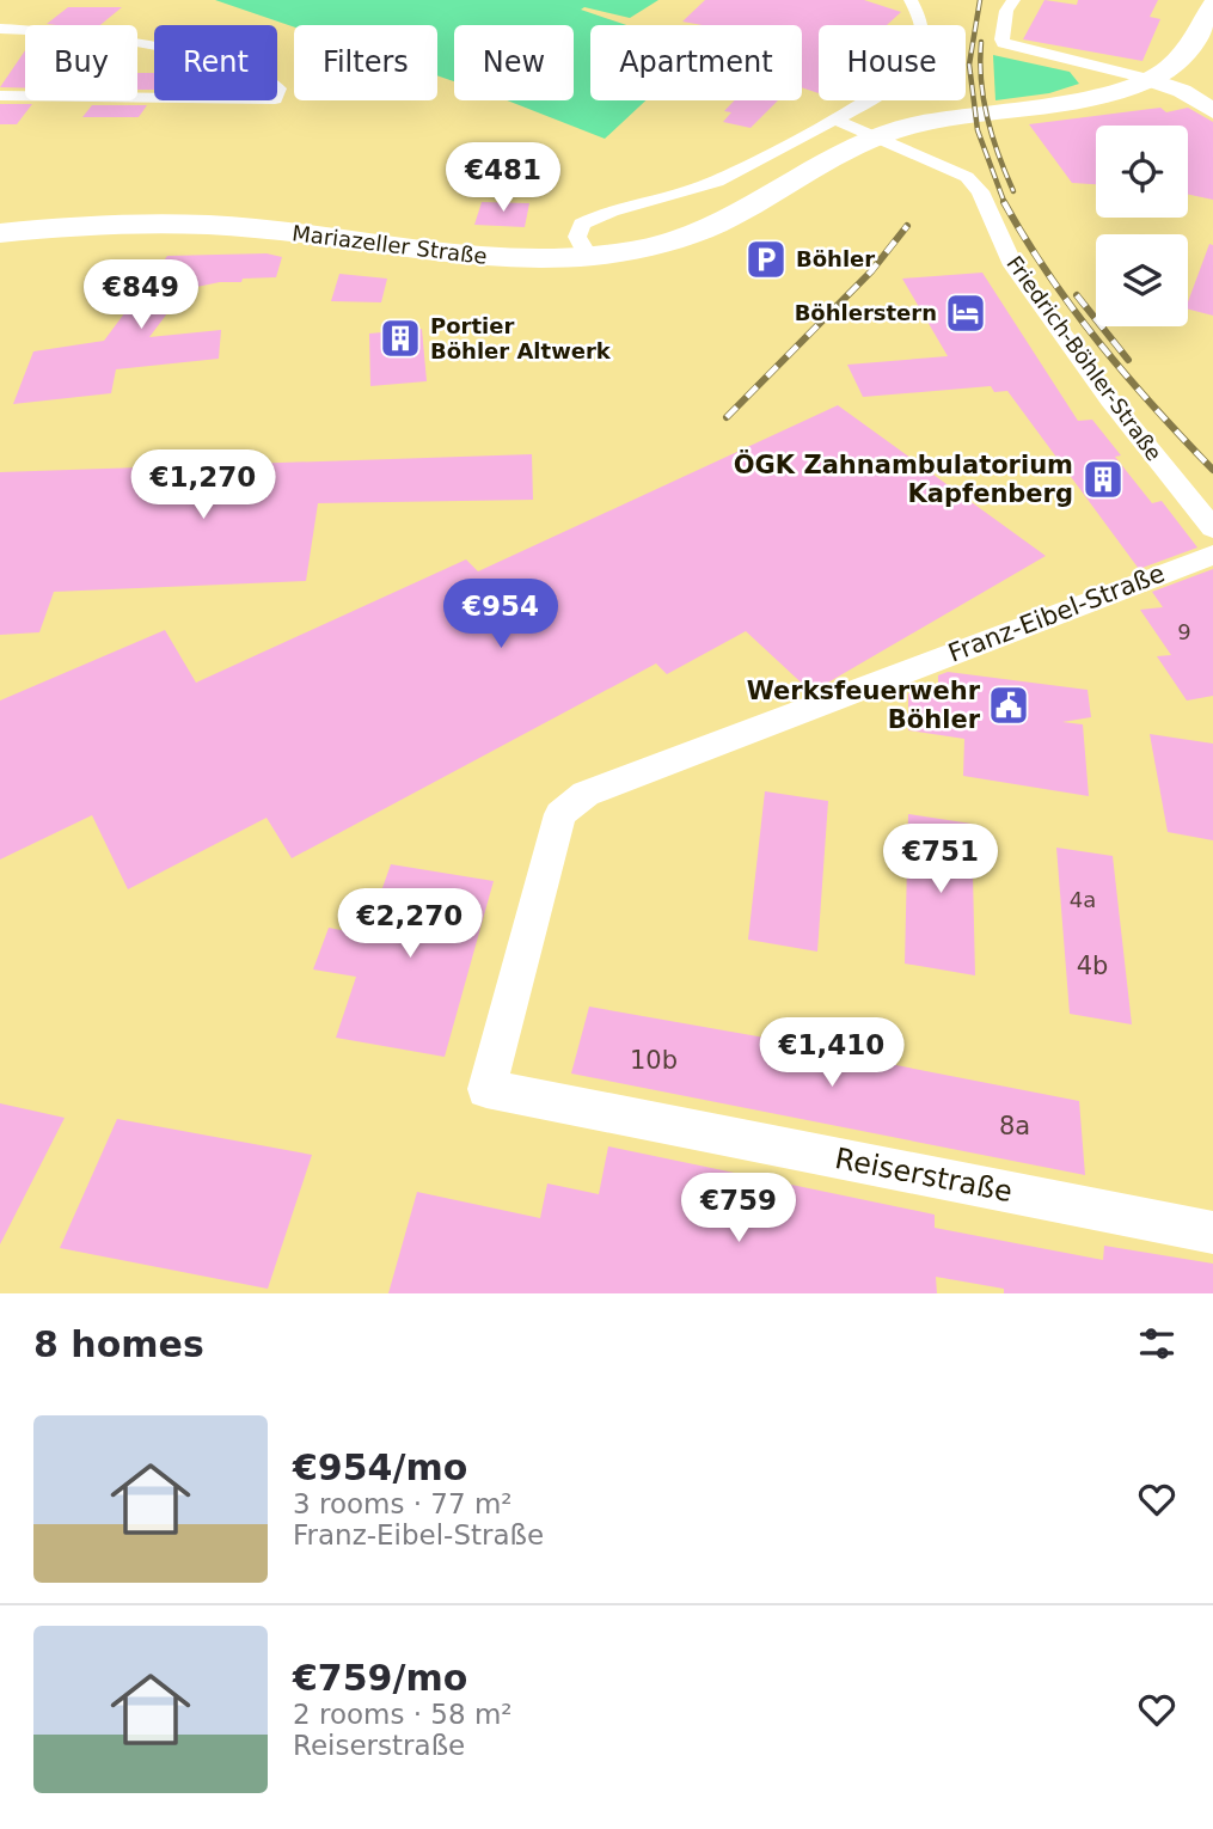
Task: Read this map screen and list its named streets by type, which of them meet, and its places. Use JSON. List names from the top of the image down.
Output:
{
  "streets": {
    "main road": ["Mariazeller Straße"],
    "street": ["Friedrich-Böhler-Straße", "Franz-Eibel-Straße", "Reiserstraße"]
  },
  "crossings": [
    ["Franz-Eibel-Straße", "Reiserstraße"]
  ],
  "places": {
    "parking": ["Böhler"],
    "hotel": ["Böhlerstern"],
    "building": ["Portier Böhler Altwerk", "ÖGK Zahnambulatorium Kapfenberg"],
    "public building": ["Werksfeuerwehr Böhler"]
  },
  "house_numbers": [
    "9",
    "4a",
    "4b",
    "10b",
    "8a"
  ],
  "page": {
    "chip": [
      "Buy",
      "Rent",
      "Filters",
      "New",
      "Apartment",
      "House"
    ],
    "price": [
      "€481",
      "€849",
      "€1,270",
      "€954",
      "€751",
      "€2,270",
      "€1,410",
      "€759"
    ],
    "heading": "8 homes",
    "list": [
      {
        "name": "€954/mo",
        "note": "3 rooms · 77 m² · Franz-Eibel-Straße"
      },
      {
        "name": "€759/mo",
        "note": "2 rooms · 58 m² · Reiserstraße"
      }
    ]
  }
}
